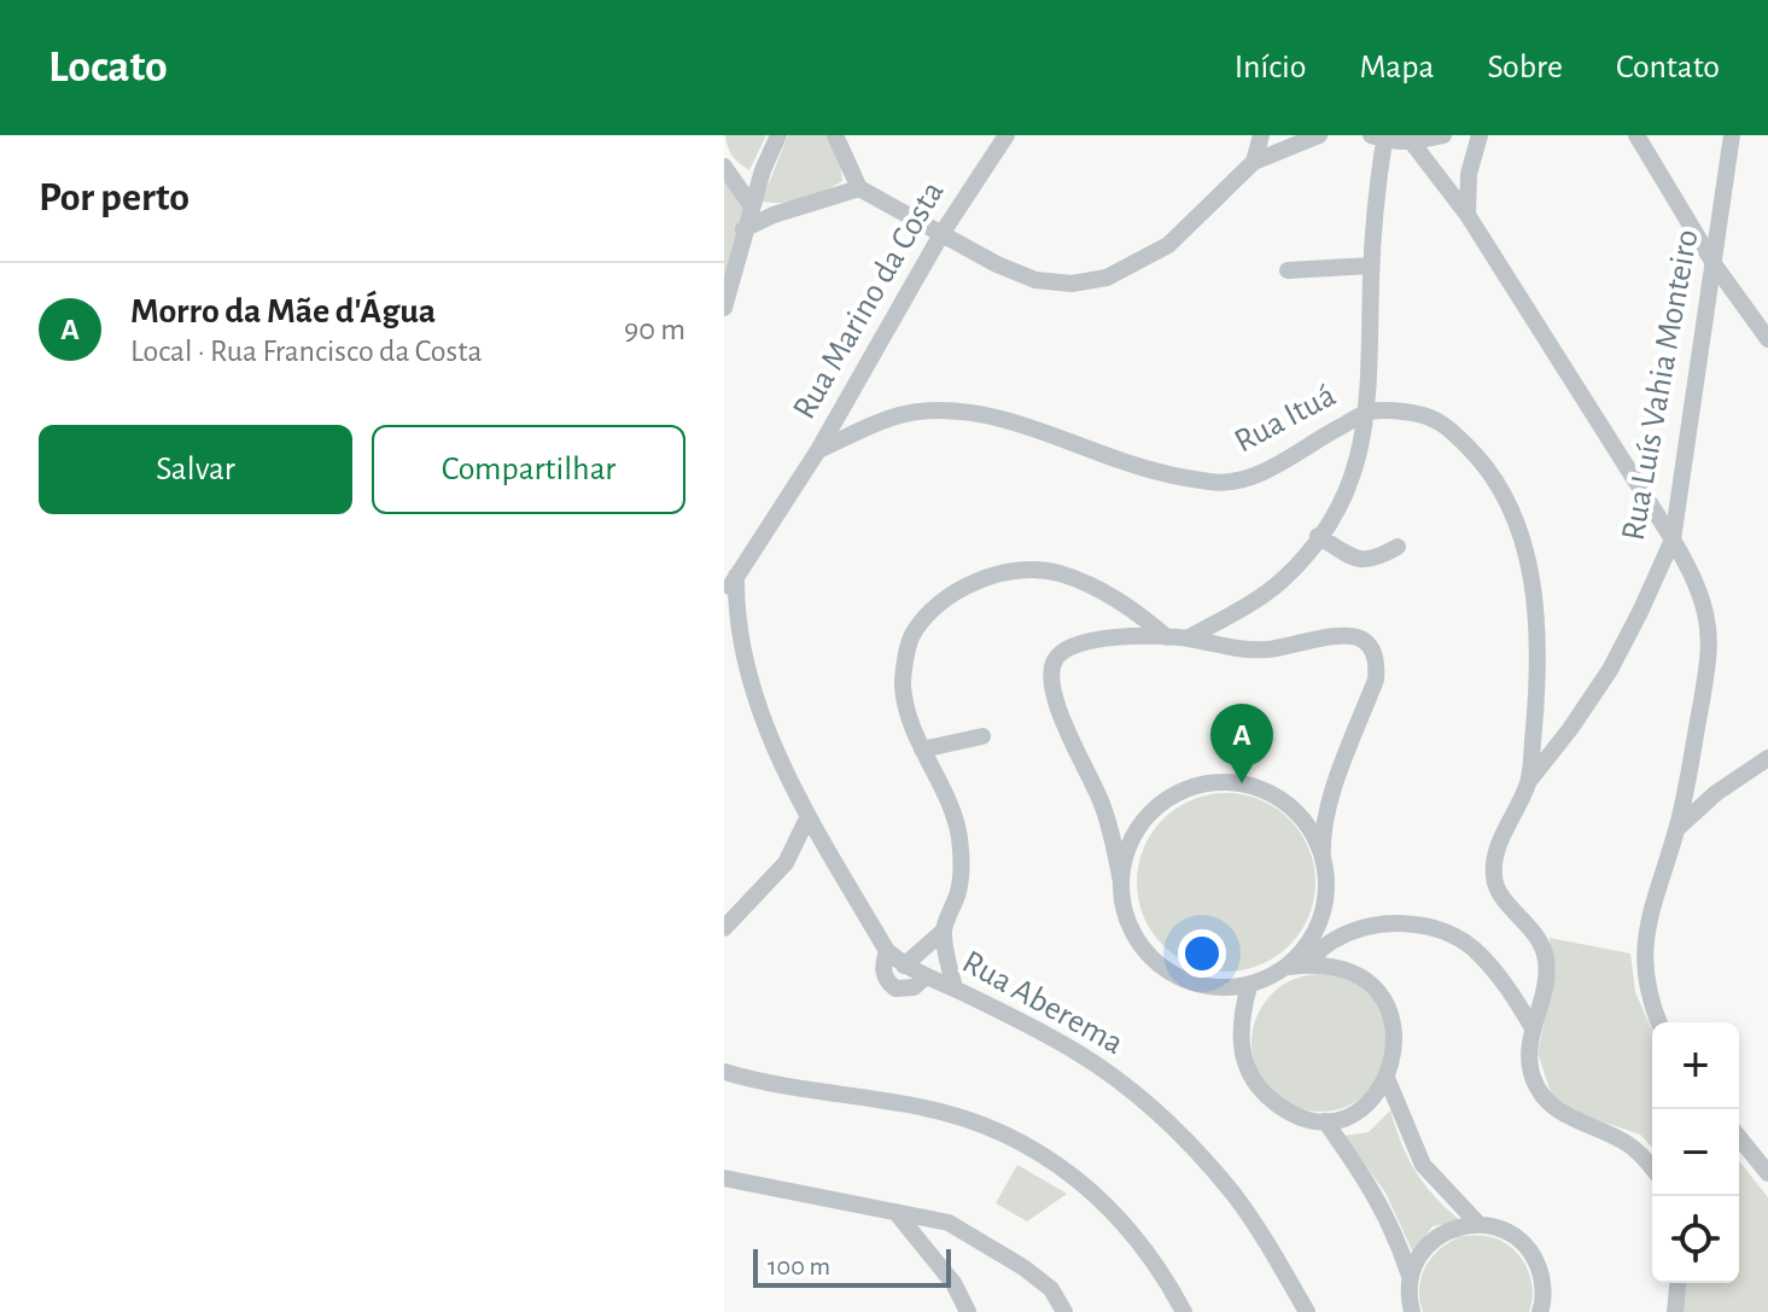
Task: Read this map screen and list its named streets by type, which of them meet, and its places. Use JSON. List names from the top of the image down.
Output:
{
  "streets": {
    "street": [
      "Rua Marino da Costa",
      "Rua Luís Vahia Monteiro",
      "Rua Ituá",
      "Rua Aberema"
    ]
  },
  "crossings": [
    ["Rua Marino da Costa", "Rua Ituá"],
    ["Rua Luís Vahia Monteiro", "Rua Ituá"]
  ],
  "scale_bar": "100 m",
  "page": {
    "header": "Locato",
    "nav": [
      "Início",
      "Mapa",
      "Sobre",
      "Contato"
    ],
    "heading": "Por perto",
    "list": [
      {
        "mark": "A",
        "name": "Morro da Mãe d'Água",
        "note": "Local · Rua Francisco da Costa",
        "value": "90 m"
      }
    ],
    "buttons": ["Salvar", "Compartilhar"],
    "pins": "A",
    "map_buttons": ["+", "−"],
    "scale": "100 m"
  }
}
